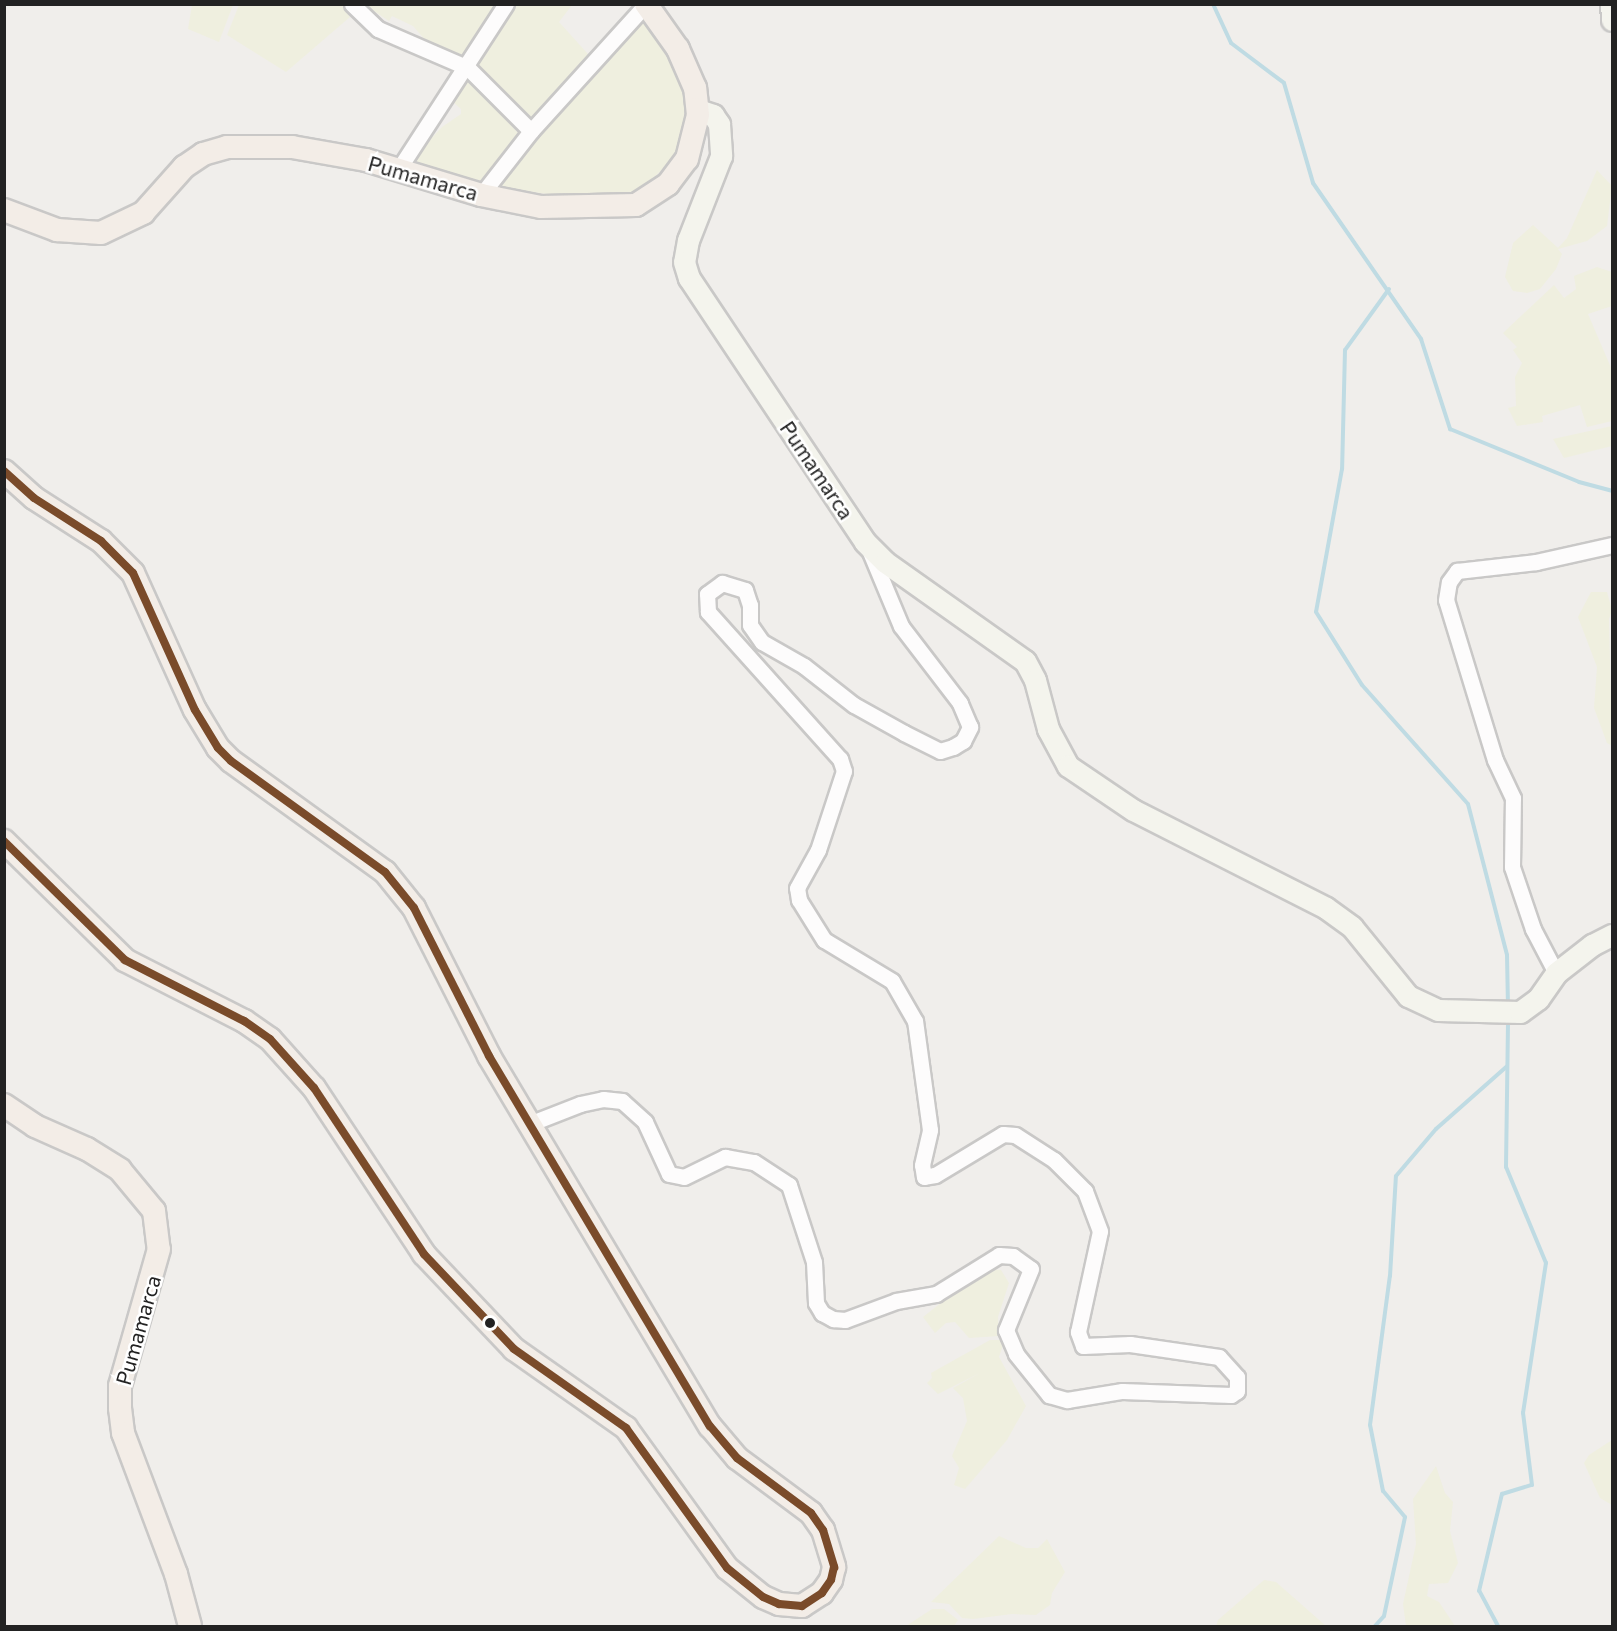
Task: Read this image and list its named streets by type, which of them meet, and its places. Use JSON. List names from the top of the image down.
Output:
{
  "streets": {
    "main road": ["Pumamarca"]
  }
}
